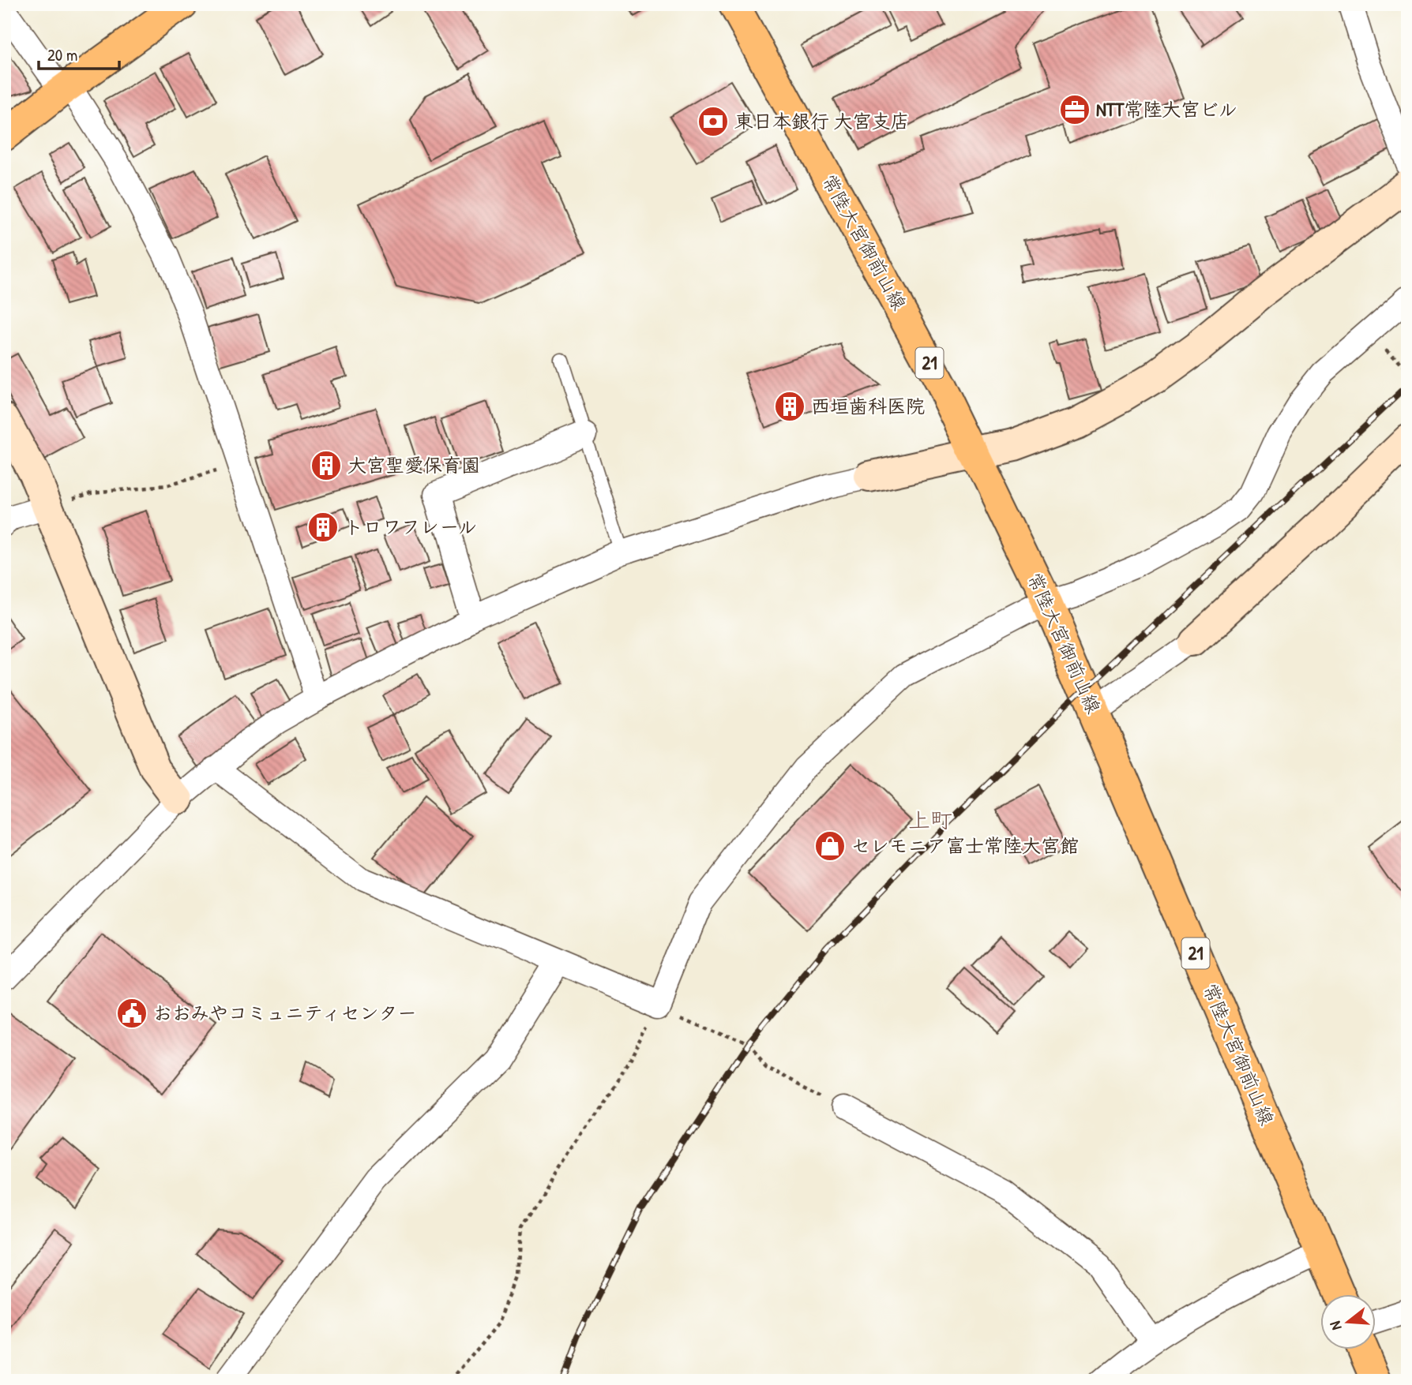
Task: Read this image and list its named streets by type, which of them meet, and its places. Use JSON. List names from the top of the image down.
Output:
{
  "streets": {
    "main road": ["常陸大宮御前山線", "21"]
  },
  "districts": ["上町"],
  "places": {
    "office": ["NTT常陸大宮ビル"],
    "bank": ["東日本銀行 大宮支店"],
    "building": ["西垣歯科医院", "大宮聖愛保育園", "トロワフレール"],
    "shop": ["セレモニア富士常陸大宮館"],
    "public building": ["おおみやコミュニティセンター"]
  },
  "scale_bar": "20 m",
  "north": "left"
}
